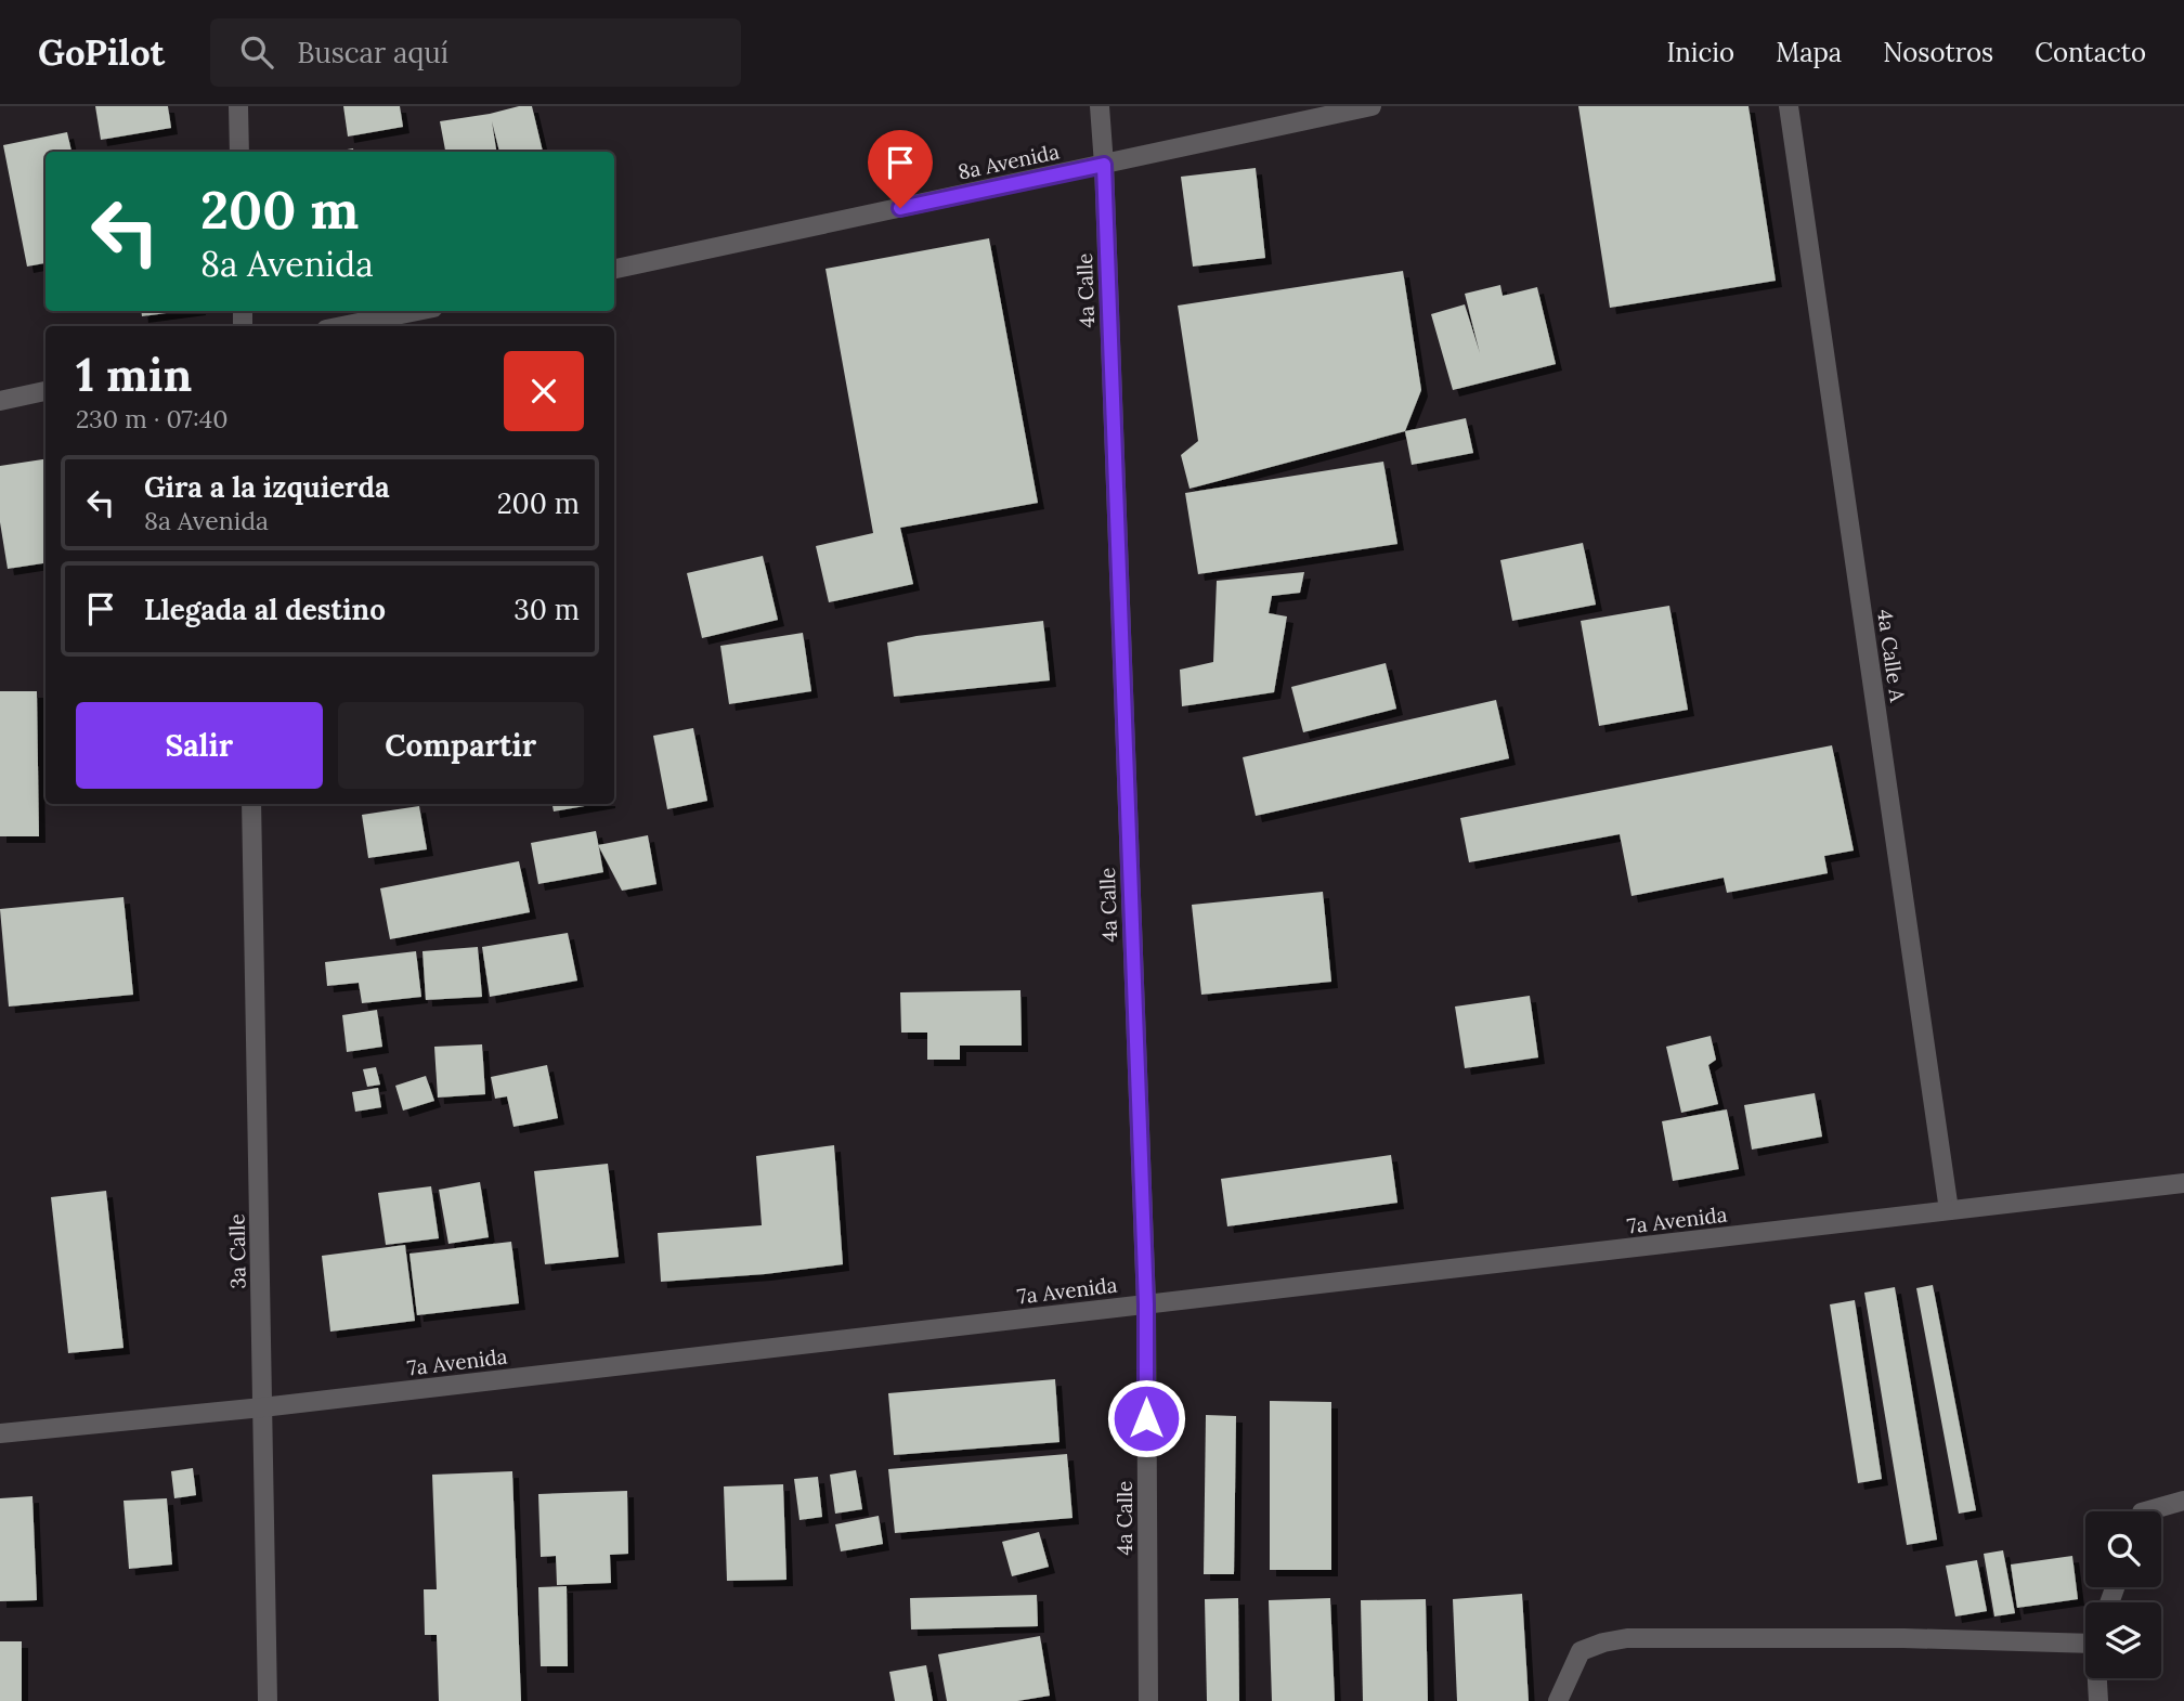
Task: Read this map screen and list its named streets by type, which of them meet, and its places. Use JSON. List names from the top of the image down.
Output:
{
  "streets": {
    "street": [
      "8a Avenida",
      "4a Calle",
      "4a Calle A",
      "7a Avenida",
      "3a Calle"
    ]
  },
  "crossings": [
    ["8a Avenida", "4a Calle"],
    ["4a Calle", "7a Avenida"],
    ["4a Calle A", "7a Avenida"],
    ["7a Avenida", "3a Calle"]
  ],
  "page": {
    "header": "GoPilot",
    "search": "Buscar aquí",
    "nav": [
      "Inicio",
      "Mapa",
      "Nosotros",
      "Contacto"
    ],
    "turn": ["200 m", "8a Avenida"],
    "heading": ["1 min", "230 m · 07:40"],
    "list": [
      {
        "name": "Gira a la izquierda",
        "note": "8a Avenida",
        "value": "200 m"
      },
      {
        "name": "Llegada al destino",
        "value": "30 m"
      }
    ],
    "buttons": ["Salir", "Compartir"]
  }
}
